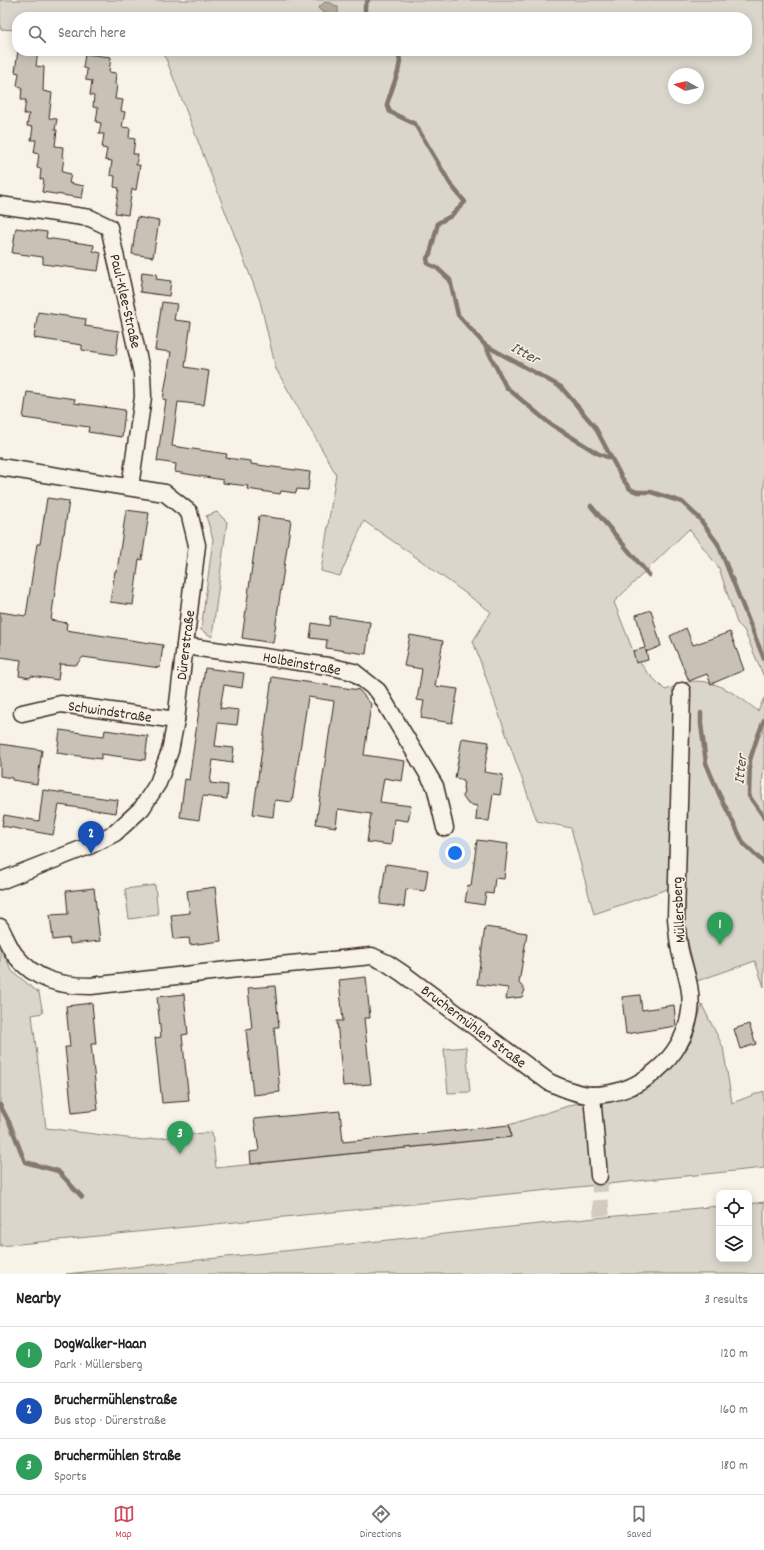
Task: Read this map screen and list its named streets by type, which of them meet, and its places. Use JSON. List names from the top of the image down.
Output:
{
  "streets": {
    "street": [
      "Paul-Klee-Straße",
      "Dürerstraße",
      "Holbeinstraße",
      "Schwindstraße",
      "Müllersberg",
      "Bruchermühlen Straße"
    ]
  },
  "crossings": [
    ["Paul-Klee-Straße", "Dürerstraße"],
    ["Dürerstraße", "Holbeinstraße"],
    ["Dürerstraße", "Schwindstraße"],
    ["Müllersberg", "Bruchermühlen Straße"]
  ],
  "water": ["Itter"],
  "north": "left",
  "page": {
    "search": "Search here",
    "pins": ["2", "1", "3"],
    "heading": ["Nearby", "3 results"],
    "list": [
      {
        "mark": "1",
        "name": "DogWalker-Haan",
        "note": "Park · Müllersberg",
        "value": "120 m"
      },
      {
        "mark": "2",
        "name": "Bruchermühlenstraße",
        "note": "Bus stop · Dürerstraße",
        "value": "160 m"
      },
      {
        "mark": "3",
        "name": "Bruchermühlen Straße",
        "note": "Sports",
        "value": "180 m"
      }
    ],
    "nav": ["Map", "Directions", "Saved"]
  }
}
